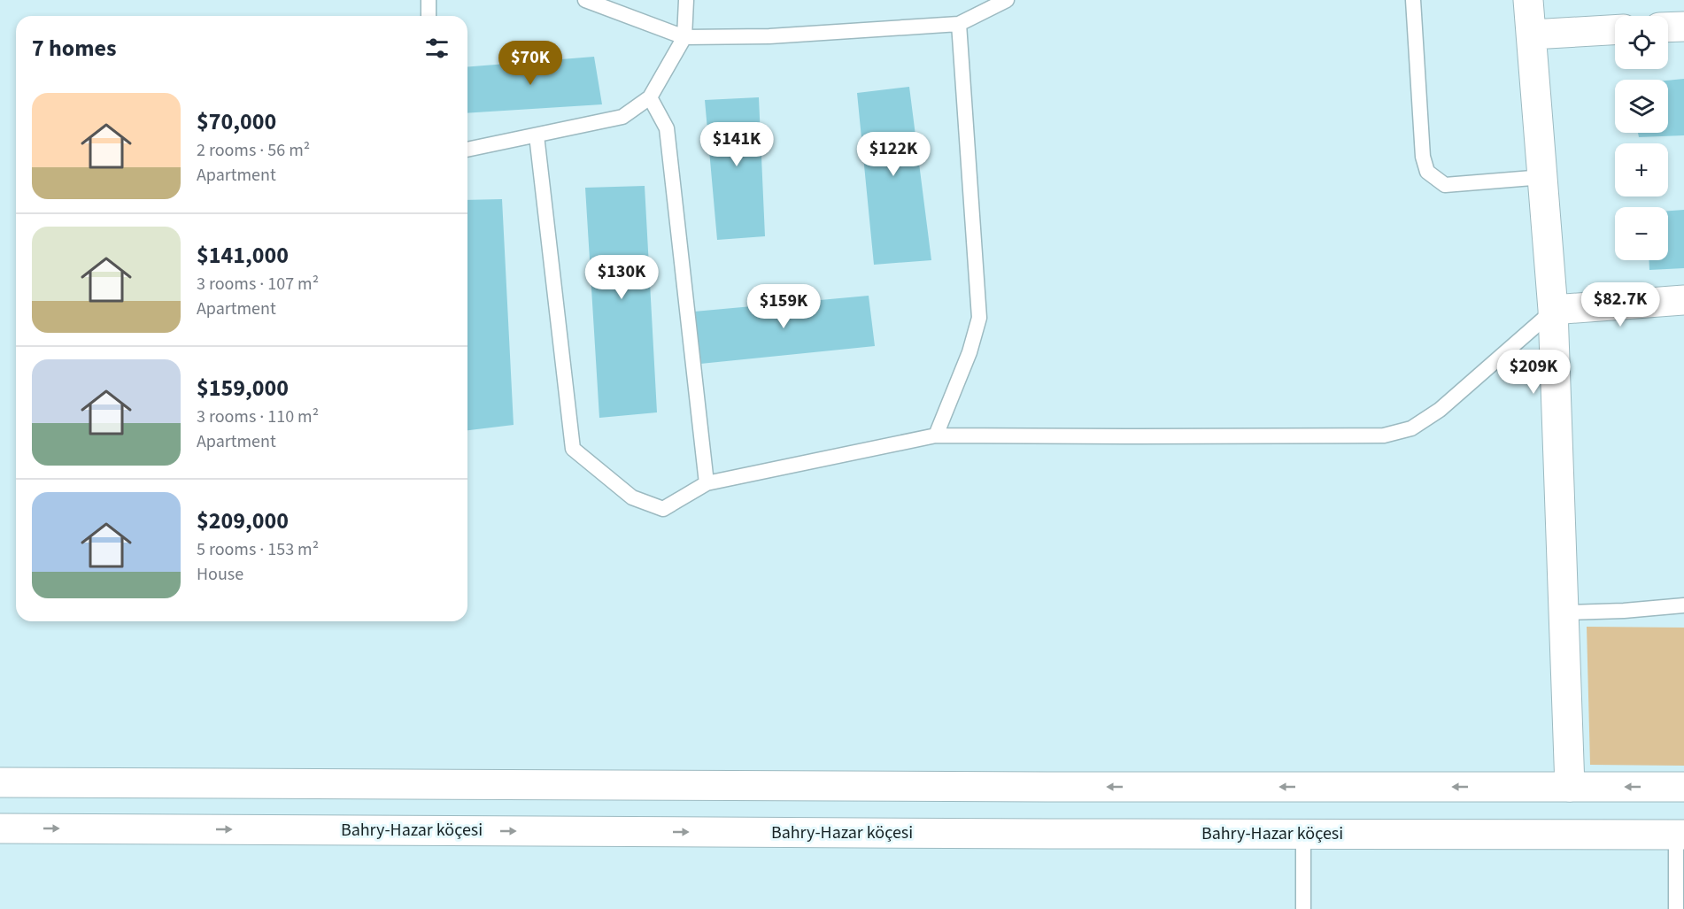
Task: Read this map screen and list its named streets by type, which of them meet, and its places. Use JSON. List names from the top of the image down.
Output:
{
  "streets": {
    "main road": ["Bahry-Hazar köçesi"]
  },
  "page": {
    "map_buttons": ["+", "−"],
    "heading": "7 homes",
    "price": [
      "$70K",
      "$141K",
      "$122K",
      "$130K",
      "$82.7K",
      "$159K",
      "$209K"
    ],
    "list": [
      {
        "name": "$70,000",
        "note": "2 rooms · 56 m² · Apartment"
      },
      {
        "name": "$141,000",
        "note": "3 rooms · 107 m² · Apartment"
      },
      {
        "name": "$159,000",
        "note": "3 rooms · 110 m² · Apartment"
      },
      {
        "name": "$209,000",
        "note": "5 rooms · 153 m² · House"
      }
    ]
  }
}
